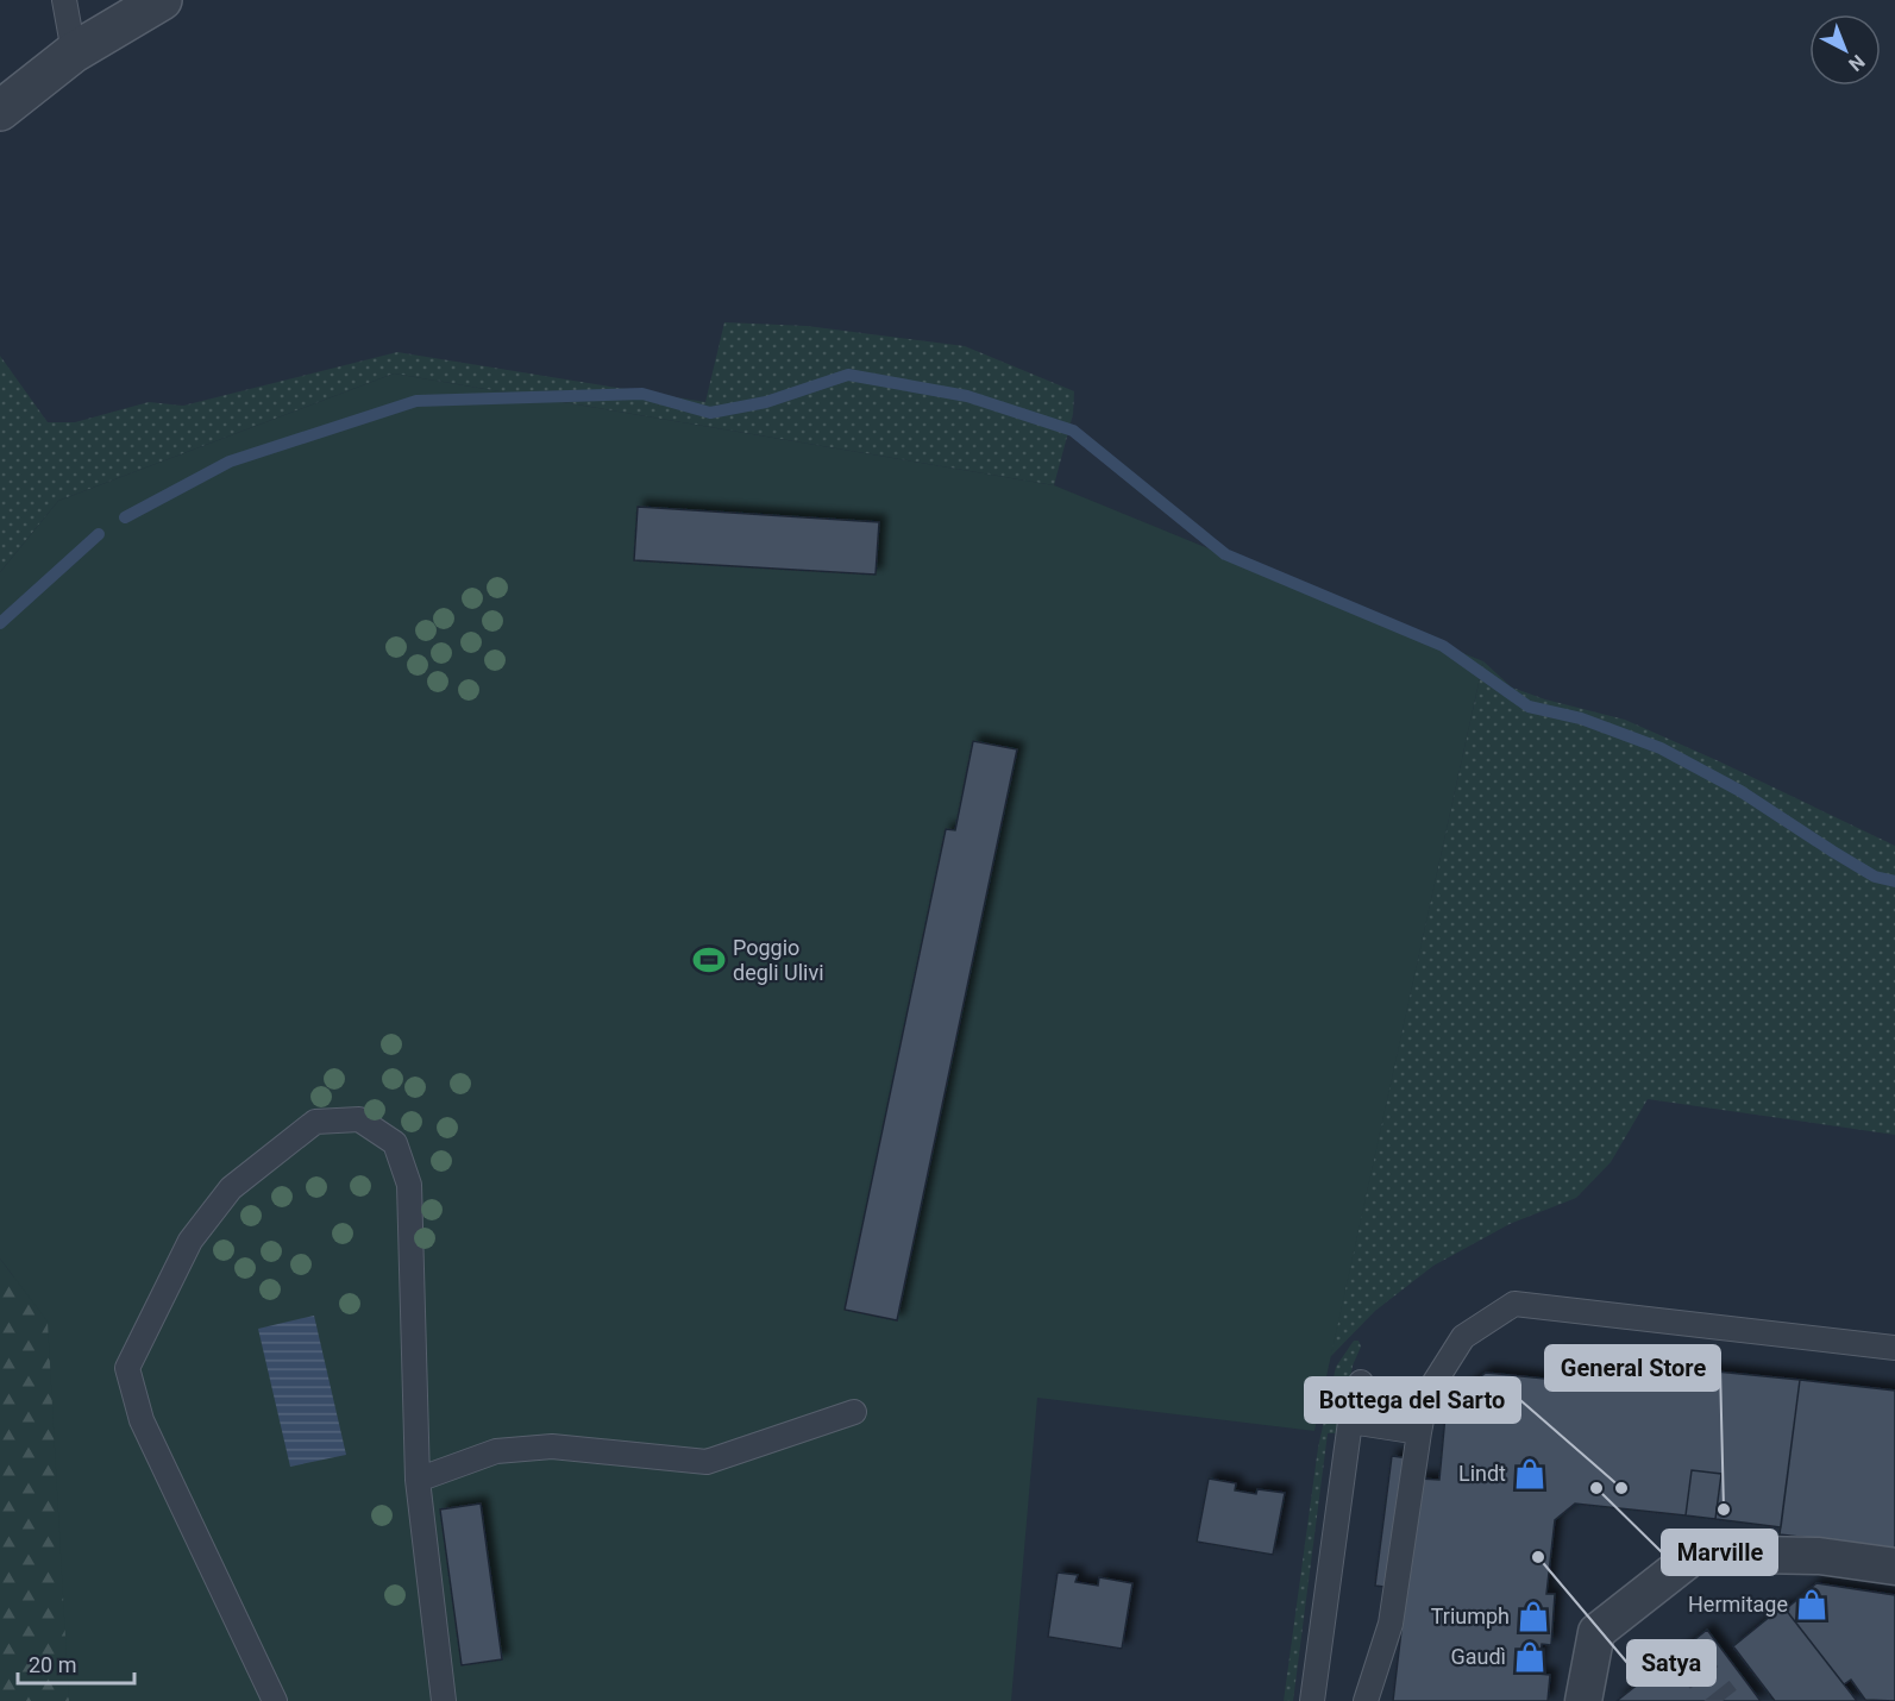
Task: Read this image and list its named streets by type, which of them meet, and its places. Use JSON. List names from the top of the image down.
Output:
{
  "places": {
    "sports": ["Poggio degli Ulivi"],
    "shop": [
      "Lindt",
      "Hermitage",
      "Triumph",
      "Gaudì"
    ],
    "other": [
      "Marville",
      "Bottega del Sarto",
      "General Store",
      "Satya"
    ]
  },
  "scale_bar": "20 m",
  "north": "bottom right"
}
